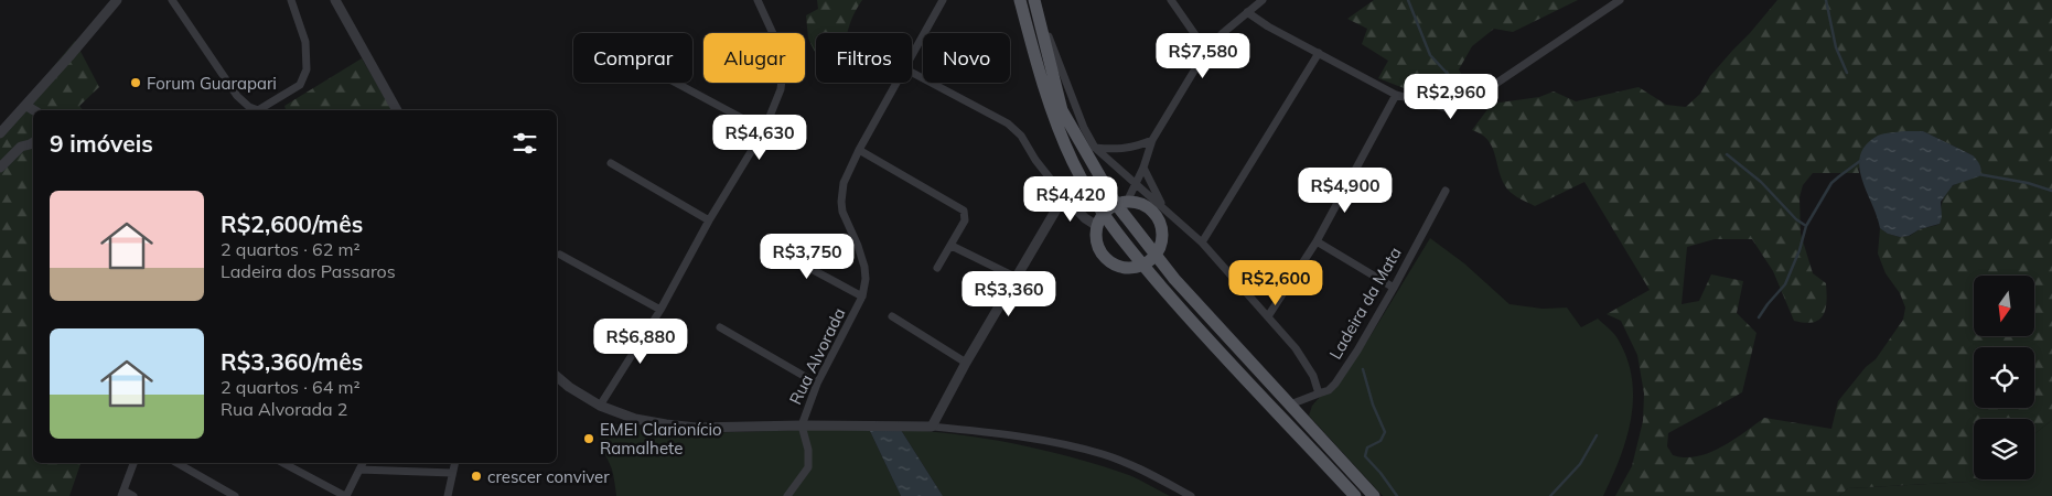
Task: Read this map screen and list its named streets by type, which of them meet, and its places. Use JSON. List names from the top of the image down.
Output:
{
  "streets": {
    "street": ["Ladeira da Mata", "Rua Alvorada"]
  },
  "places": ["Forum Guarapari", "EMEI Clarionício Ramalhete", "crescer conviver"],
  "north": "bottom",
  "page": {
    "price": [
      "R$7,580",
      "R$2,960",
      "R$4,630",
      "R$4,900",
      "R$4,420",
      "R$3,750",
      "R$2,600",
      "R$3,360",
      "R$6,880"
    ],
    "chip": [
      "Comprar",
      "Alugar",
      "Filtros",
      "Novo"
    ],
    "heading": "9 imóveis",
    "list": [
      {
        "name": "R$2,600/mês",
        "note": "2 quartos · 62 m² · Ladeira dos Passaros"
      },
      {
        "name": "R$3,360/mês",
        "note": "2 quartos · 64 m² · Rua Alvorada 2"
      }
    ]
  }
}
